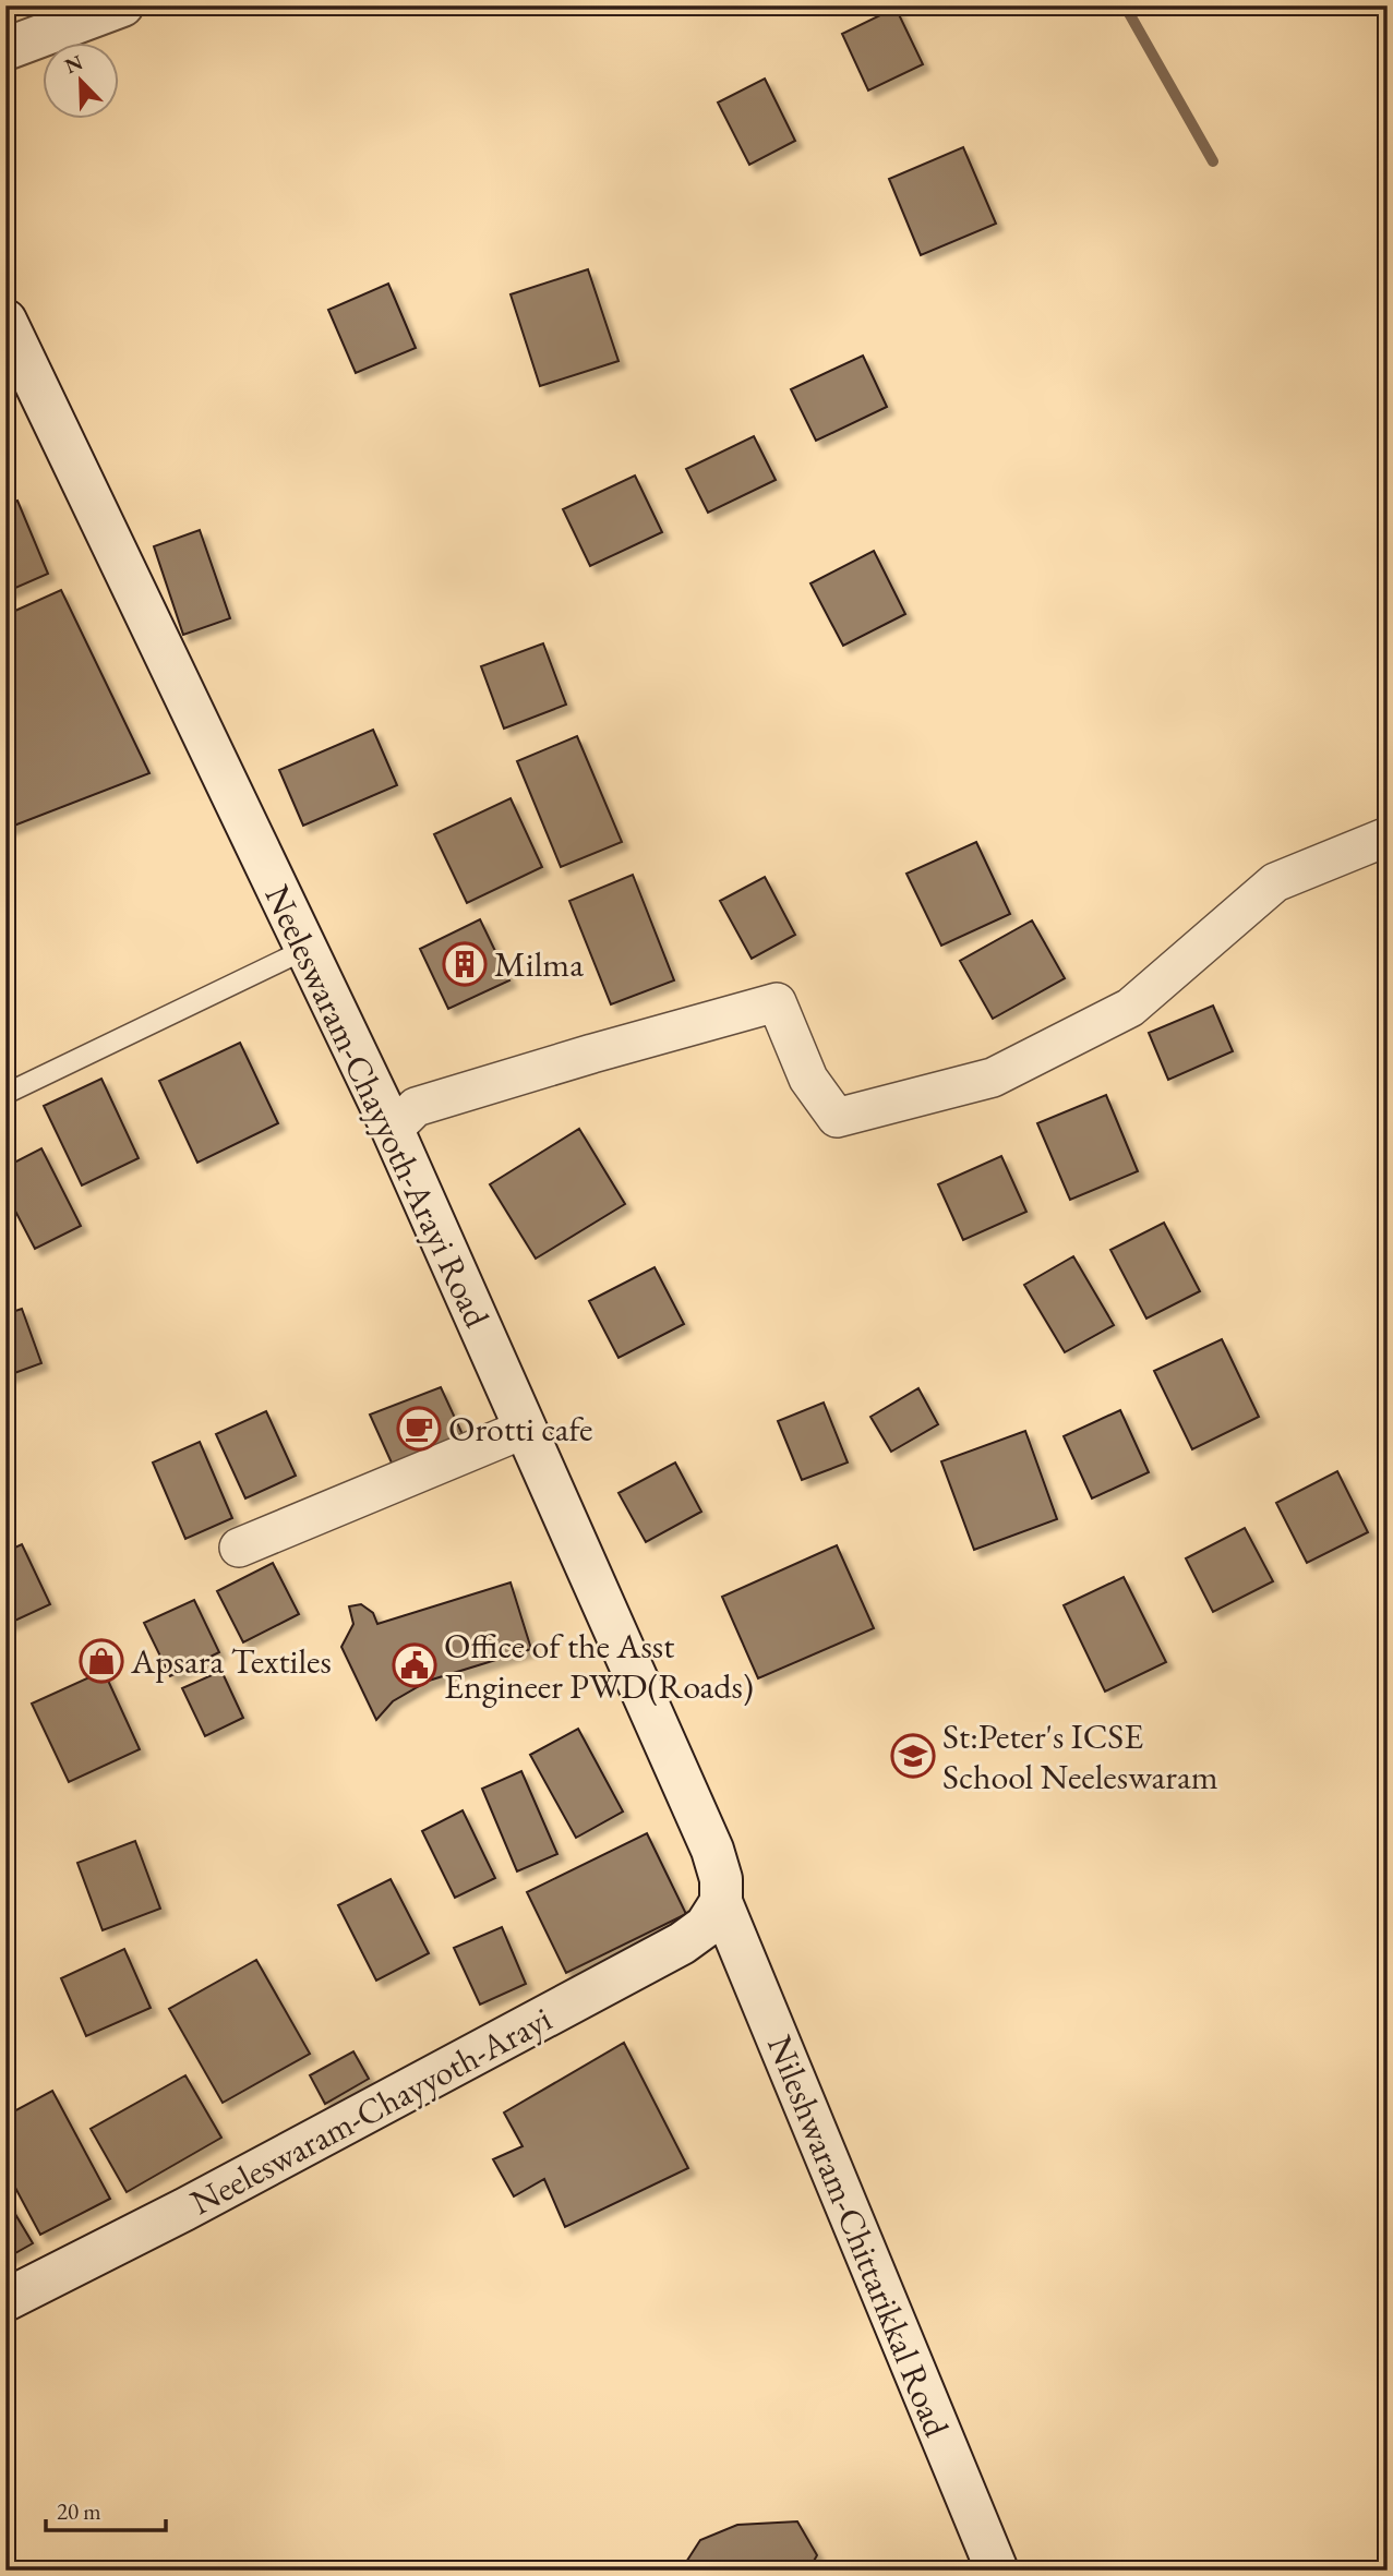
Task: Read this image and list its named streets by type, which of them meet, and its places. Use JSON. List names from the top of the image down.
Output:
{
  "streets": {
    "main road": ["Neeleswaram-Chayyoth-Arayi Road", "Neeleswaram-Chayyoth-Arayi", "Nileshwaram-Chittarikkal Road"]
  },
  "crossings": [
    ["Neeleswaram-Chayyoth-Arayi Road", "Neeleswaram-Chayyoth-Arayi"],
    ["Neeleswaram-Chayyoth-Arayi Road", "Nileshwaram-Chittarikkal Road"],
    ["Neeleswaram-Chayyoth-Arayi", "Nileshwaram-Chittarikkal Road"]
  ],
  "places": {
    "building": ["Milma"],
    "cafe": ["Orotti cafe"],
    "shop": ["Apsara Textiles"],
    "public building": ["Office of the Asst Engineer PWD(Roads)"],
    "school or university": ["St:Peter's ICSE School Neeleswaram"]
  },
  "scale_bar": "20 m",
  "north": "top left"
}
